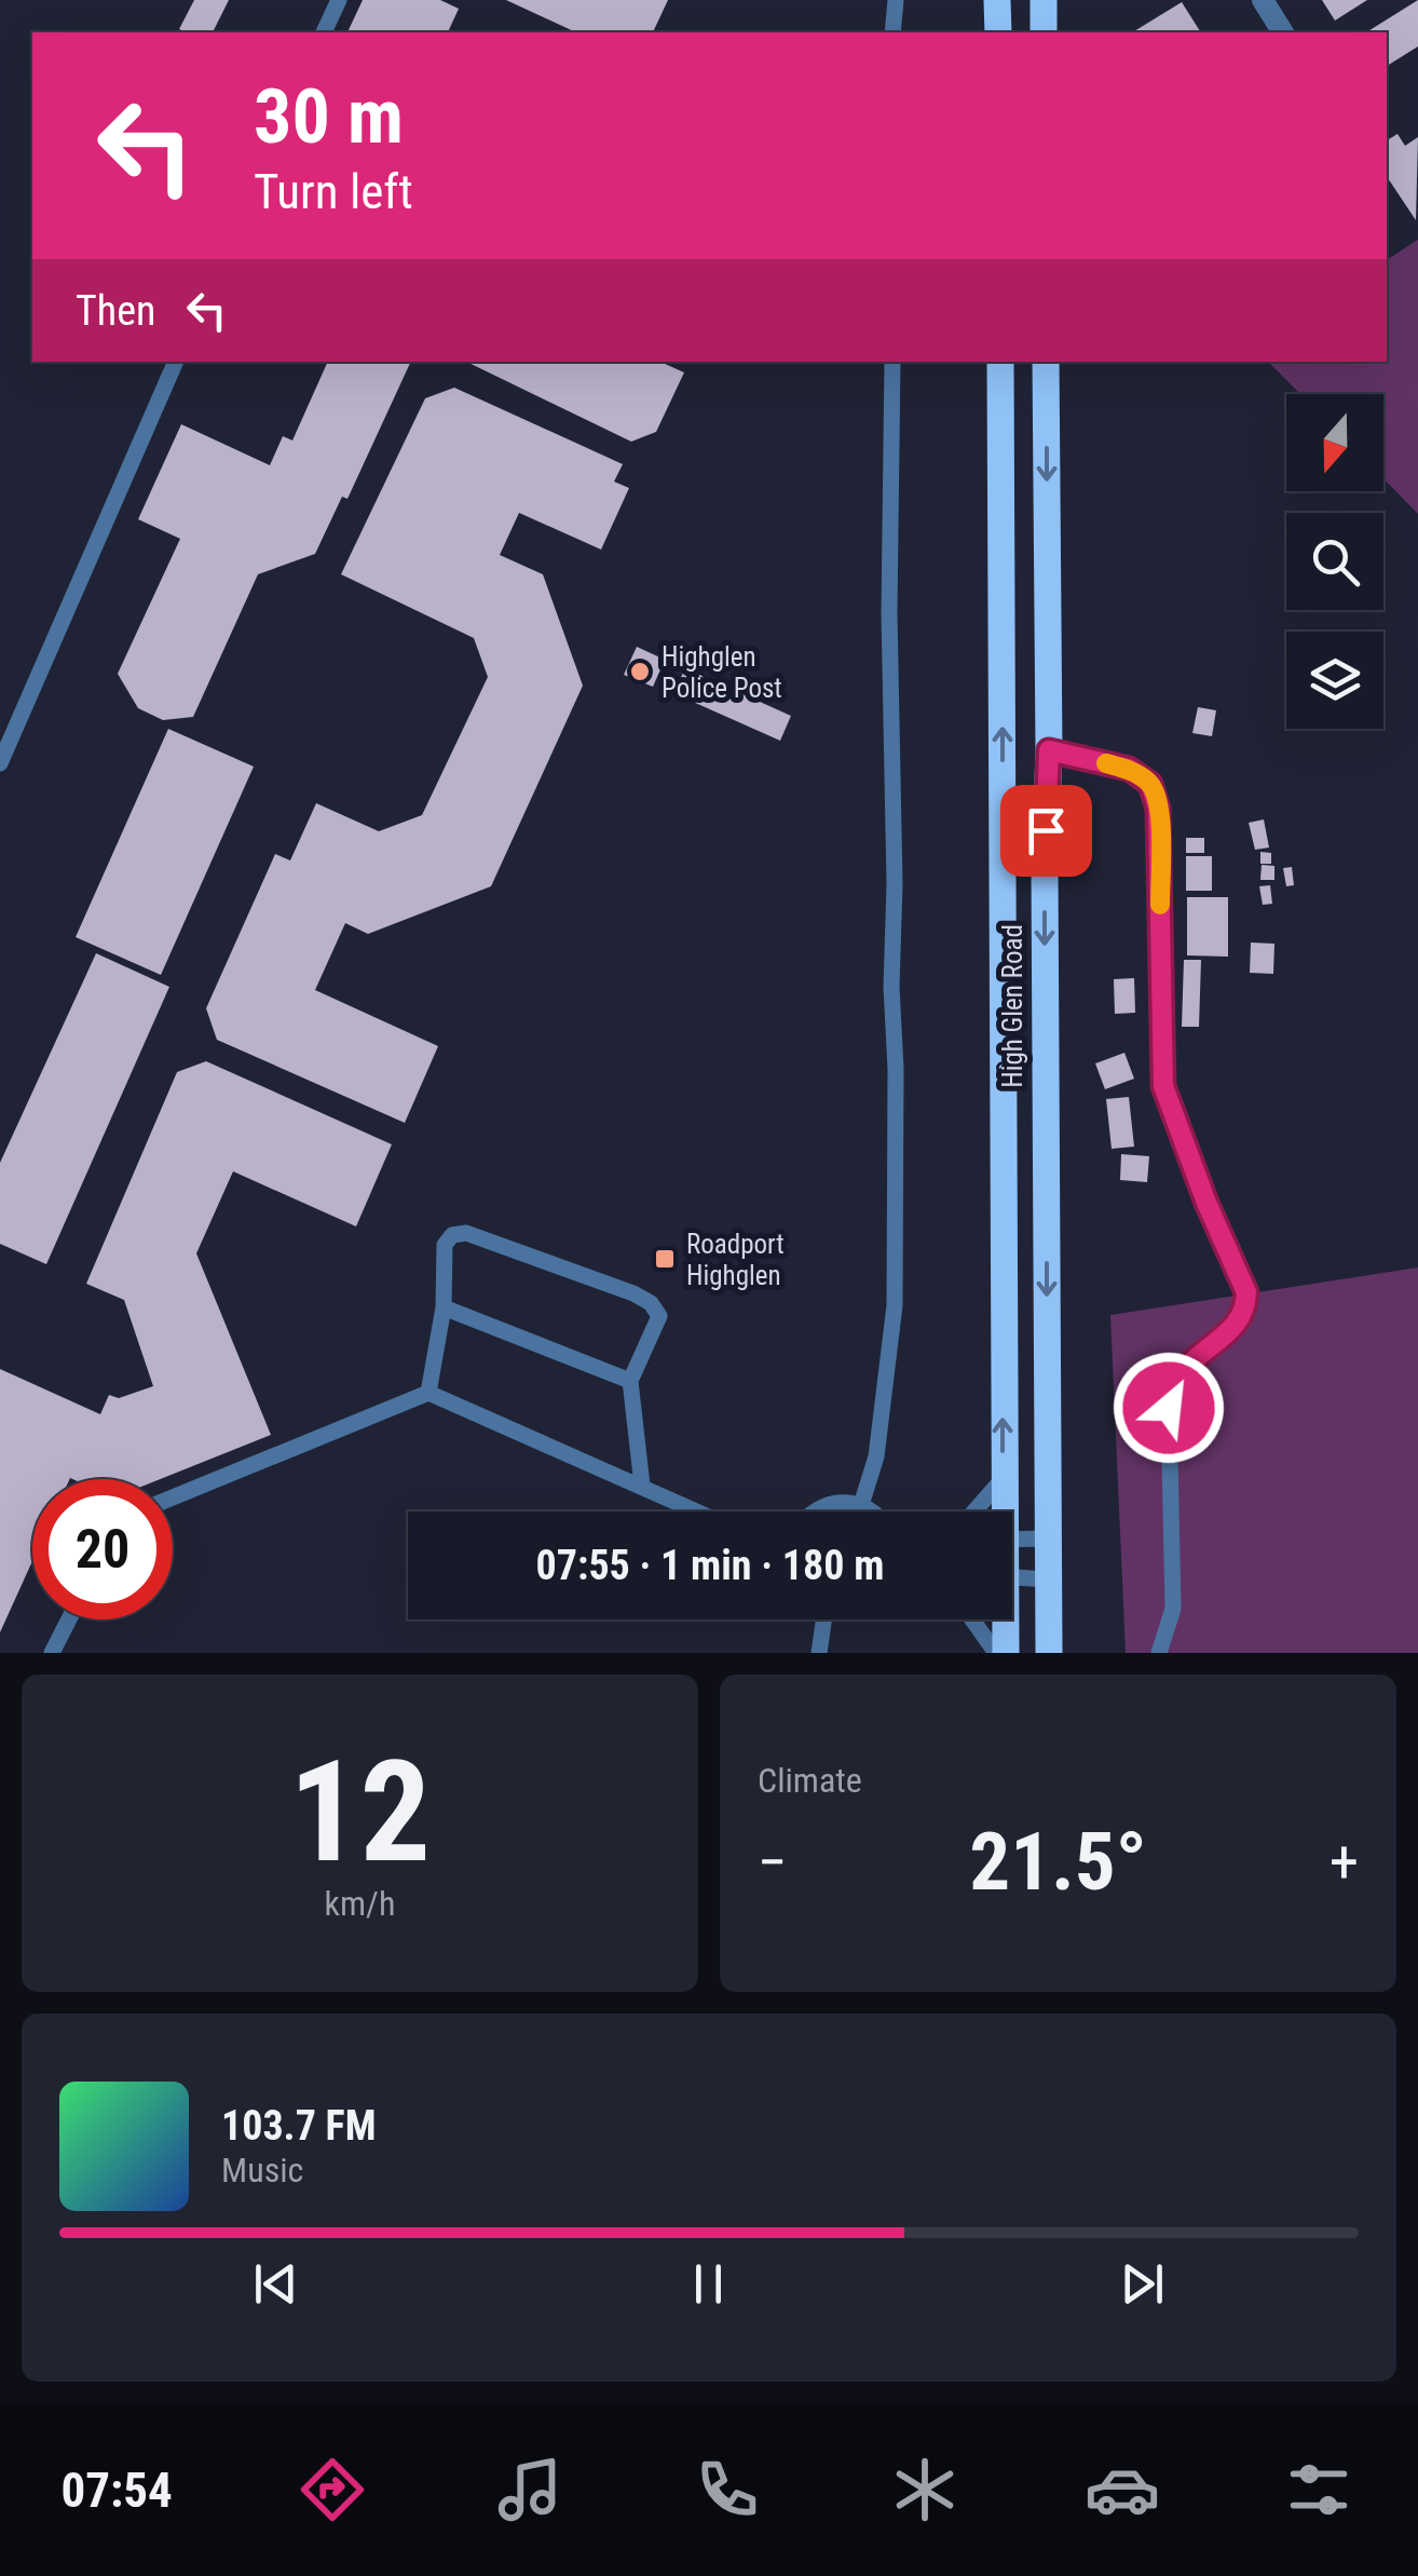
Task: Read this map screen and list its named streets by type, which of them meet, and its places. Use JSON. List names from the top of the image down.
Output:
{
  "streets": {
    "main road": ["High Glen Road"]
  },
  "places": {
    "other": ["Highglen Police Post"],
    "transit": ["Roadport Highglen"]
  },
  "north": "bottom",
  "page": {
    "turn": ["30 m", "Turn left"],
    "then": "Then",
    "limit": "20",
    "trip": "07:55 · 1 min · 180 m",
    "tile": [
      ["12", "km/h"],
      "Climate"
    ],
    "heat": ["−", "21.5°", "+"],
    "song": ["103.7 FM", "Music"],
    "tabs": "07:54"
  }
}
